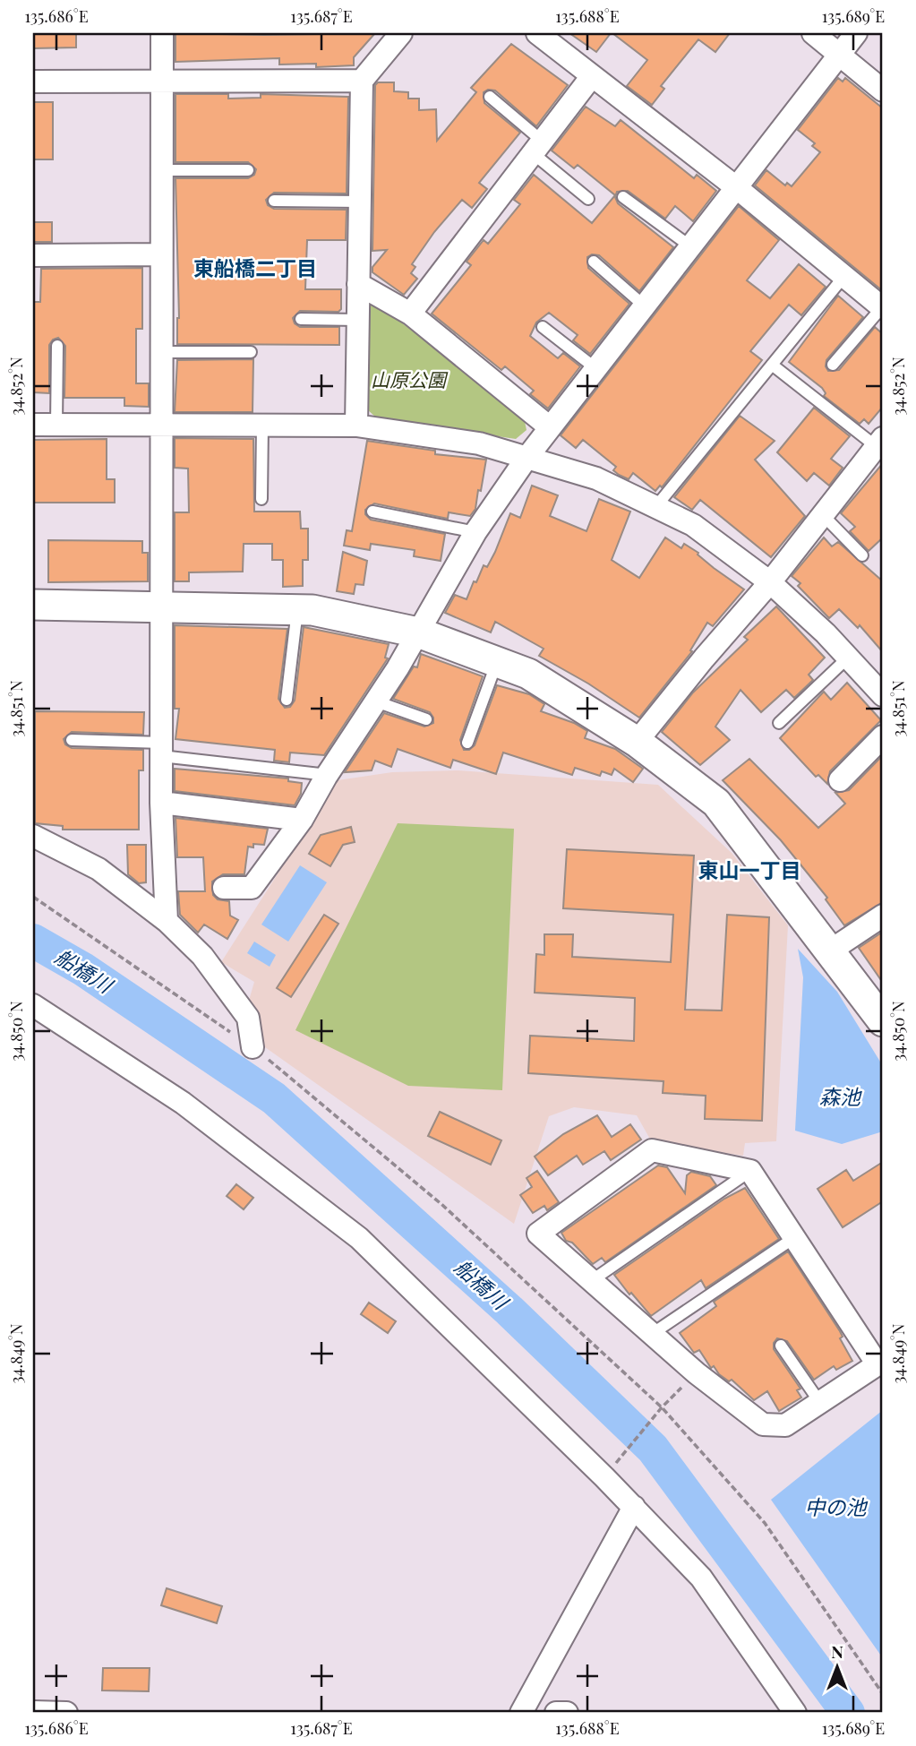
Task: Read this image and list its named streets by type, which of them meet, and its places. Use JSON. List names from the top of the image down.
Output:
{
  "districts": ["東船橋二丁目", "東山一丁目"],
  "water": ["船橋川", "森池", "中の池"],
  "parks": ["山原公園"],
  "north": "top",
  "coordinates": [
    "135.686°E",
    "135.687°E",
    "135.688°E",
    "135.689°E",
    "34.852°N",
    "34.851°N",
    "34.850°N",
    "34.849°N"
  ]
}
